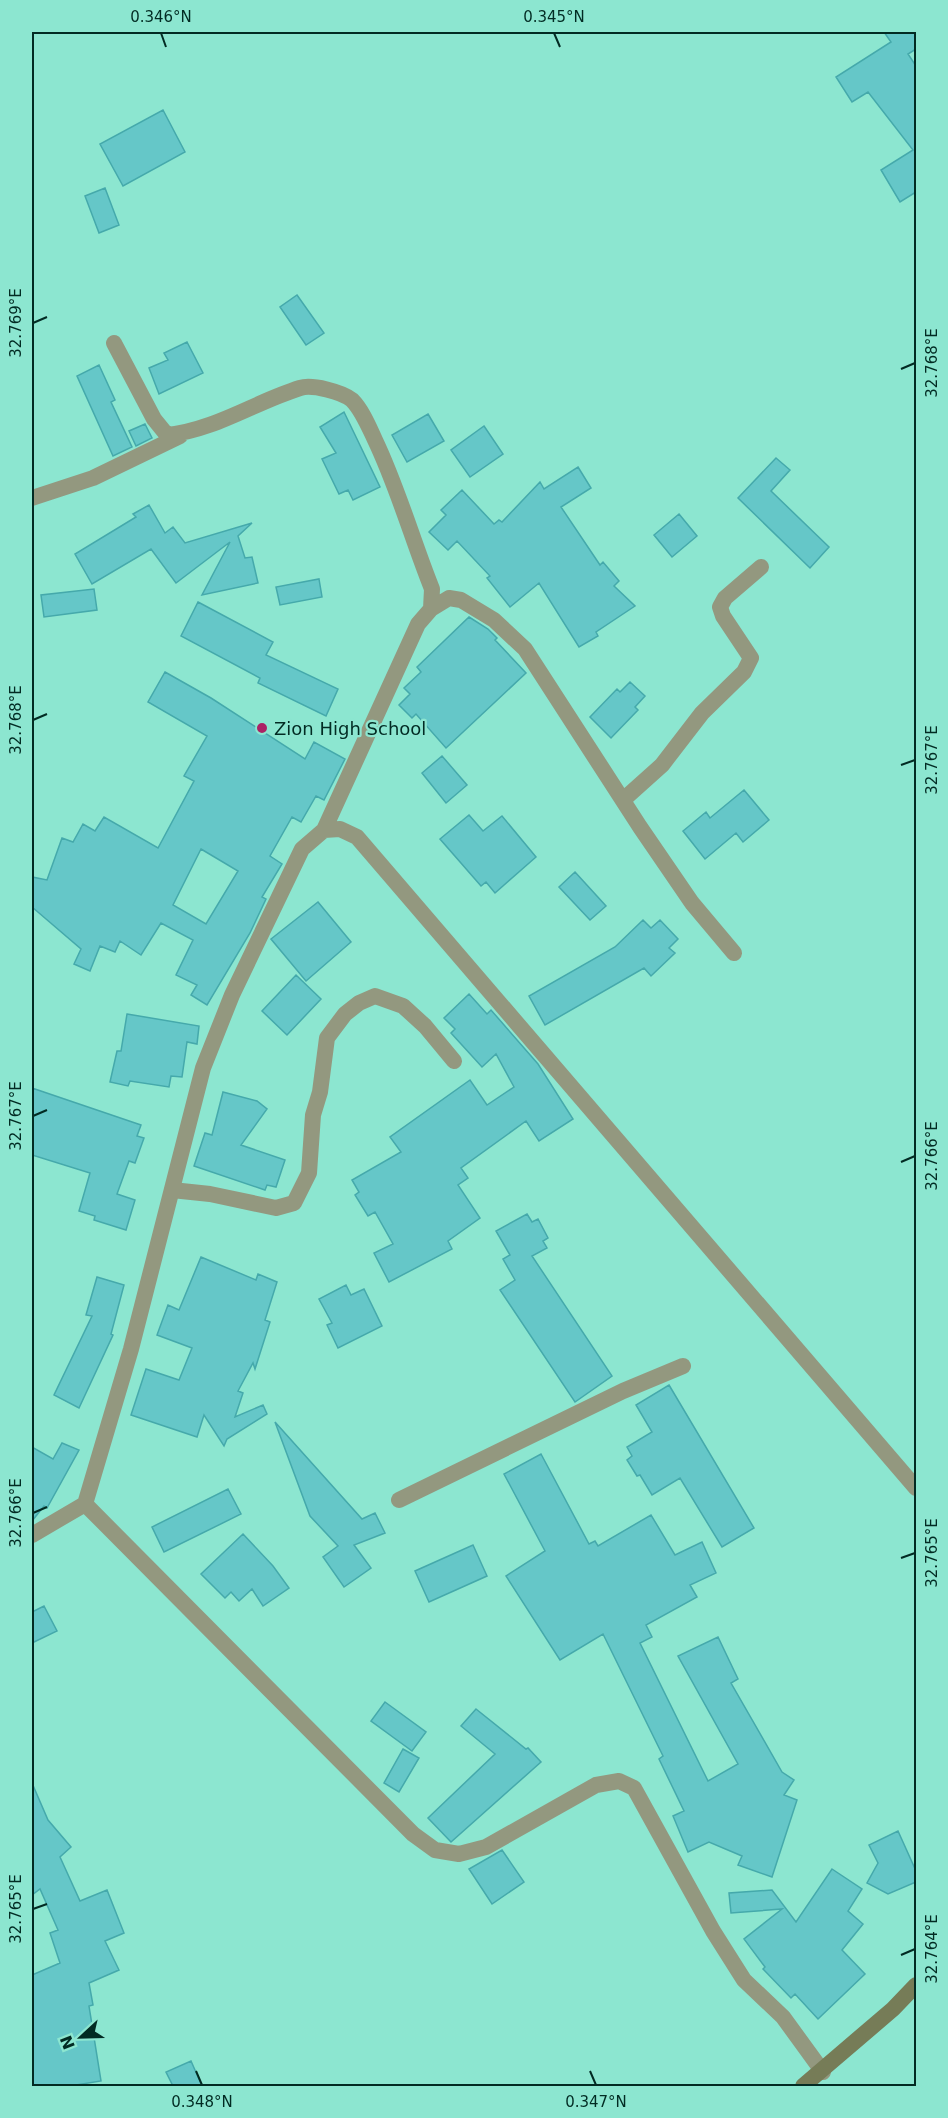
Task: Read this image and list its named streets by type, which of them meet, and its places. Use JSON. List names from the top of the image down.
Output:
{
  "places": ["Zion High School"],
  "north": "left",
  "coordinates": [
    "0.346°N",
    "0.345°N",
    "32.769°E",
    "32.768°E",
    "32.767°E",
    "32.766°E",
    "32.765°E",
    "32.764°E",
    "0.348°N",
    "0.347°N"
  ]
}
